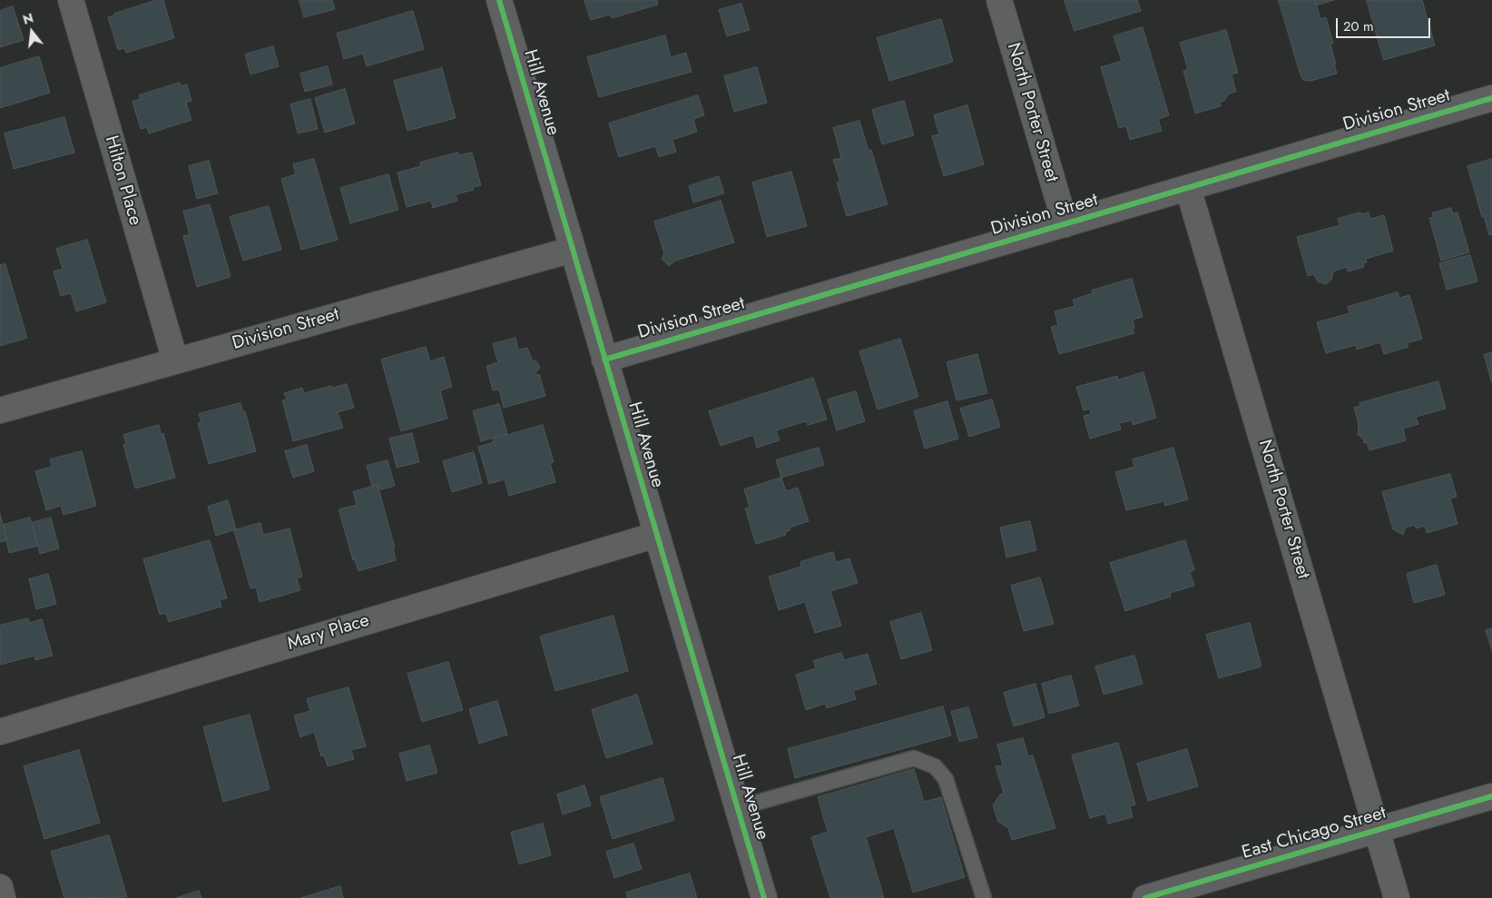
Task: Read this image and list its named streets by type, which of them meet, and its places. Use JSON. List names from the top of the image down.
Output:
{
  "streets": {
    "street": [
      "Hill Avenue",
      "Division Street",
      "North Porter Street",
      "Hilton Place",
      "Mary Place",
      "East Chicago Street"
    ]
  },
  "crossings": [
    ["Hill Avenue", "Division Street"],
    ["Hill Avenue", "Mary Place"],
    ["Division Street", "North Porter Street"],
    ["Division Street", "Hilton Place"],
    ["North Porter Street", "East Chicago Street"]
  ],
  "scale_bar": "20 m",
  "north": "top"
}
